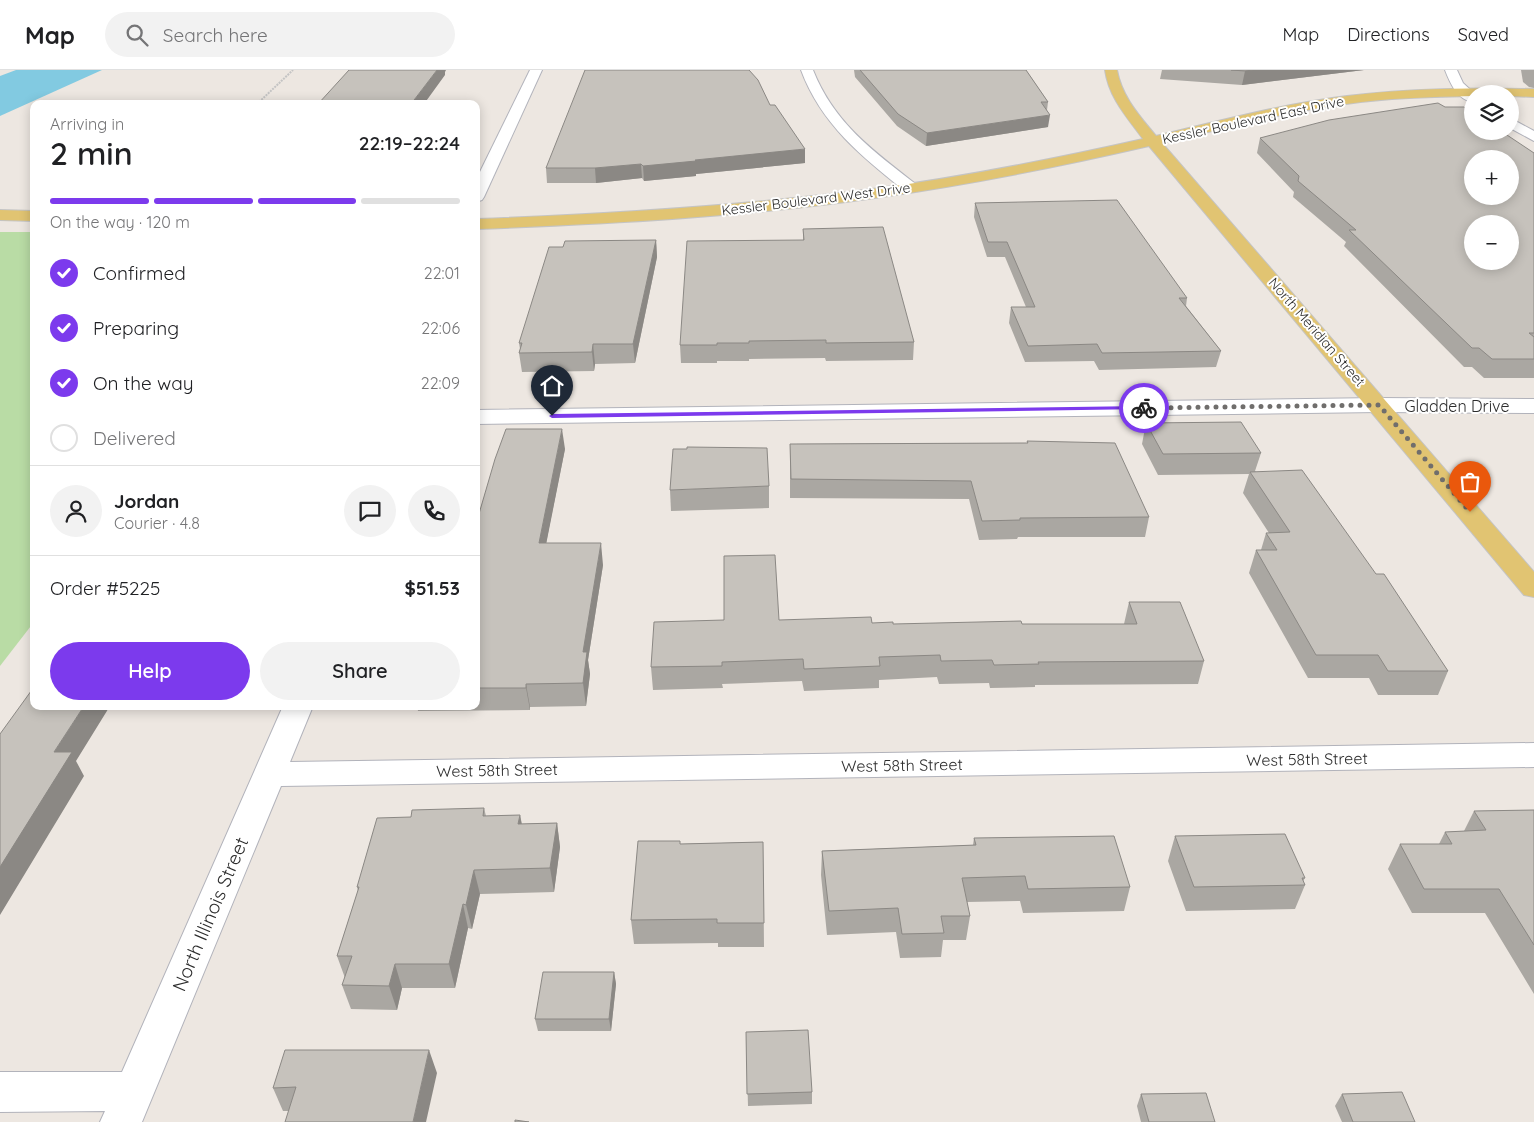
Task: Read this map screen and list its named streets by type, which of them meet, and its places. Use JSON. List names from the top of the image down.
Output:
{
  "streets": {
    "main road": ["Kessler Boulevard East Drive", "Kessler Boulevard West Drive", "North Meridian Street"],
    "street": ["Gladden Drive", "West 58th Street", "North Illinois Street"]
  },
  "crossings": [
    ["Kessler Boulevard East Drive", "Kessler Boulevard West Drive"],
    ["Kessler Boulevard East Drive", "North Meridian Street"],
    ["Kessler Boulevard West Drive", "North Meridian Street"],
    ["North Meridian Street", "Gladden Drive"],
    ["West 58th Street", "North Illinois Street"]
  ],
  "page": {
    "header": "Map",
    "search": "Search here",
    "nav": ["Map", "Directions", "Saved"],
    "map_buttons": ["+", "−"],
    "heading": ["2 min", "Arriving in", "22:19–22:24"],
    "panel": [
      "Jordan",
      "Courier · 4.8",
      "Order #5225",
      "$51.53"
    ],
    "bar": "On the way · 120 m",
    "list": [
      ["Confirmed", "22:01"],
      ["Preparing", "22:06"],
      ["On the way", "22:09"],
      "Delivered"
    ],
    "buttons": ["Help", "Share"]
  }
}
